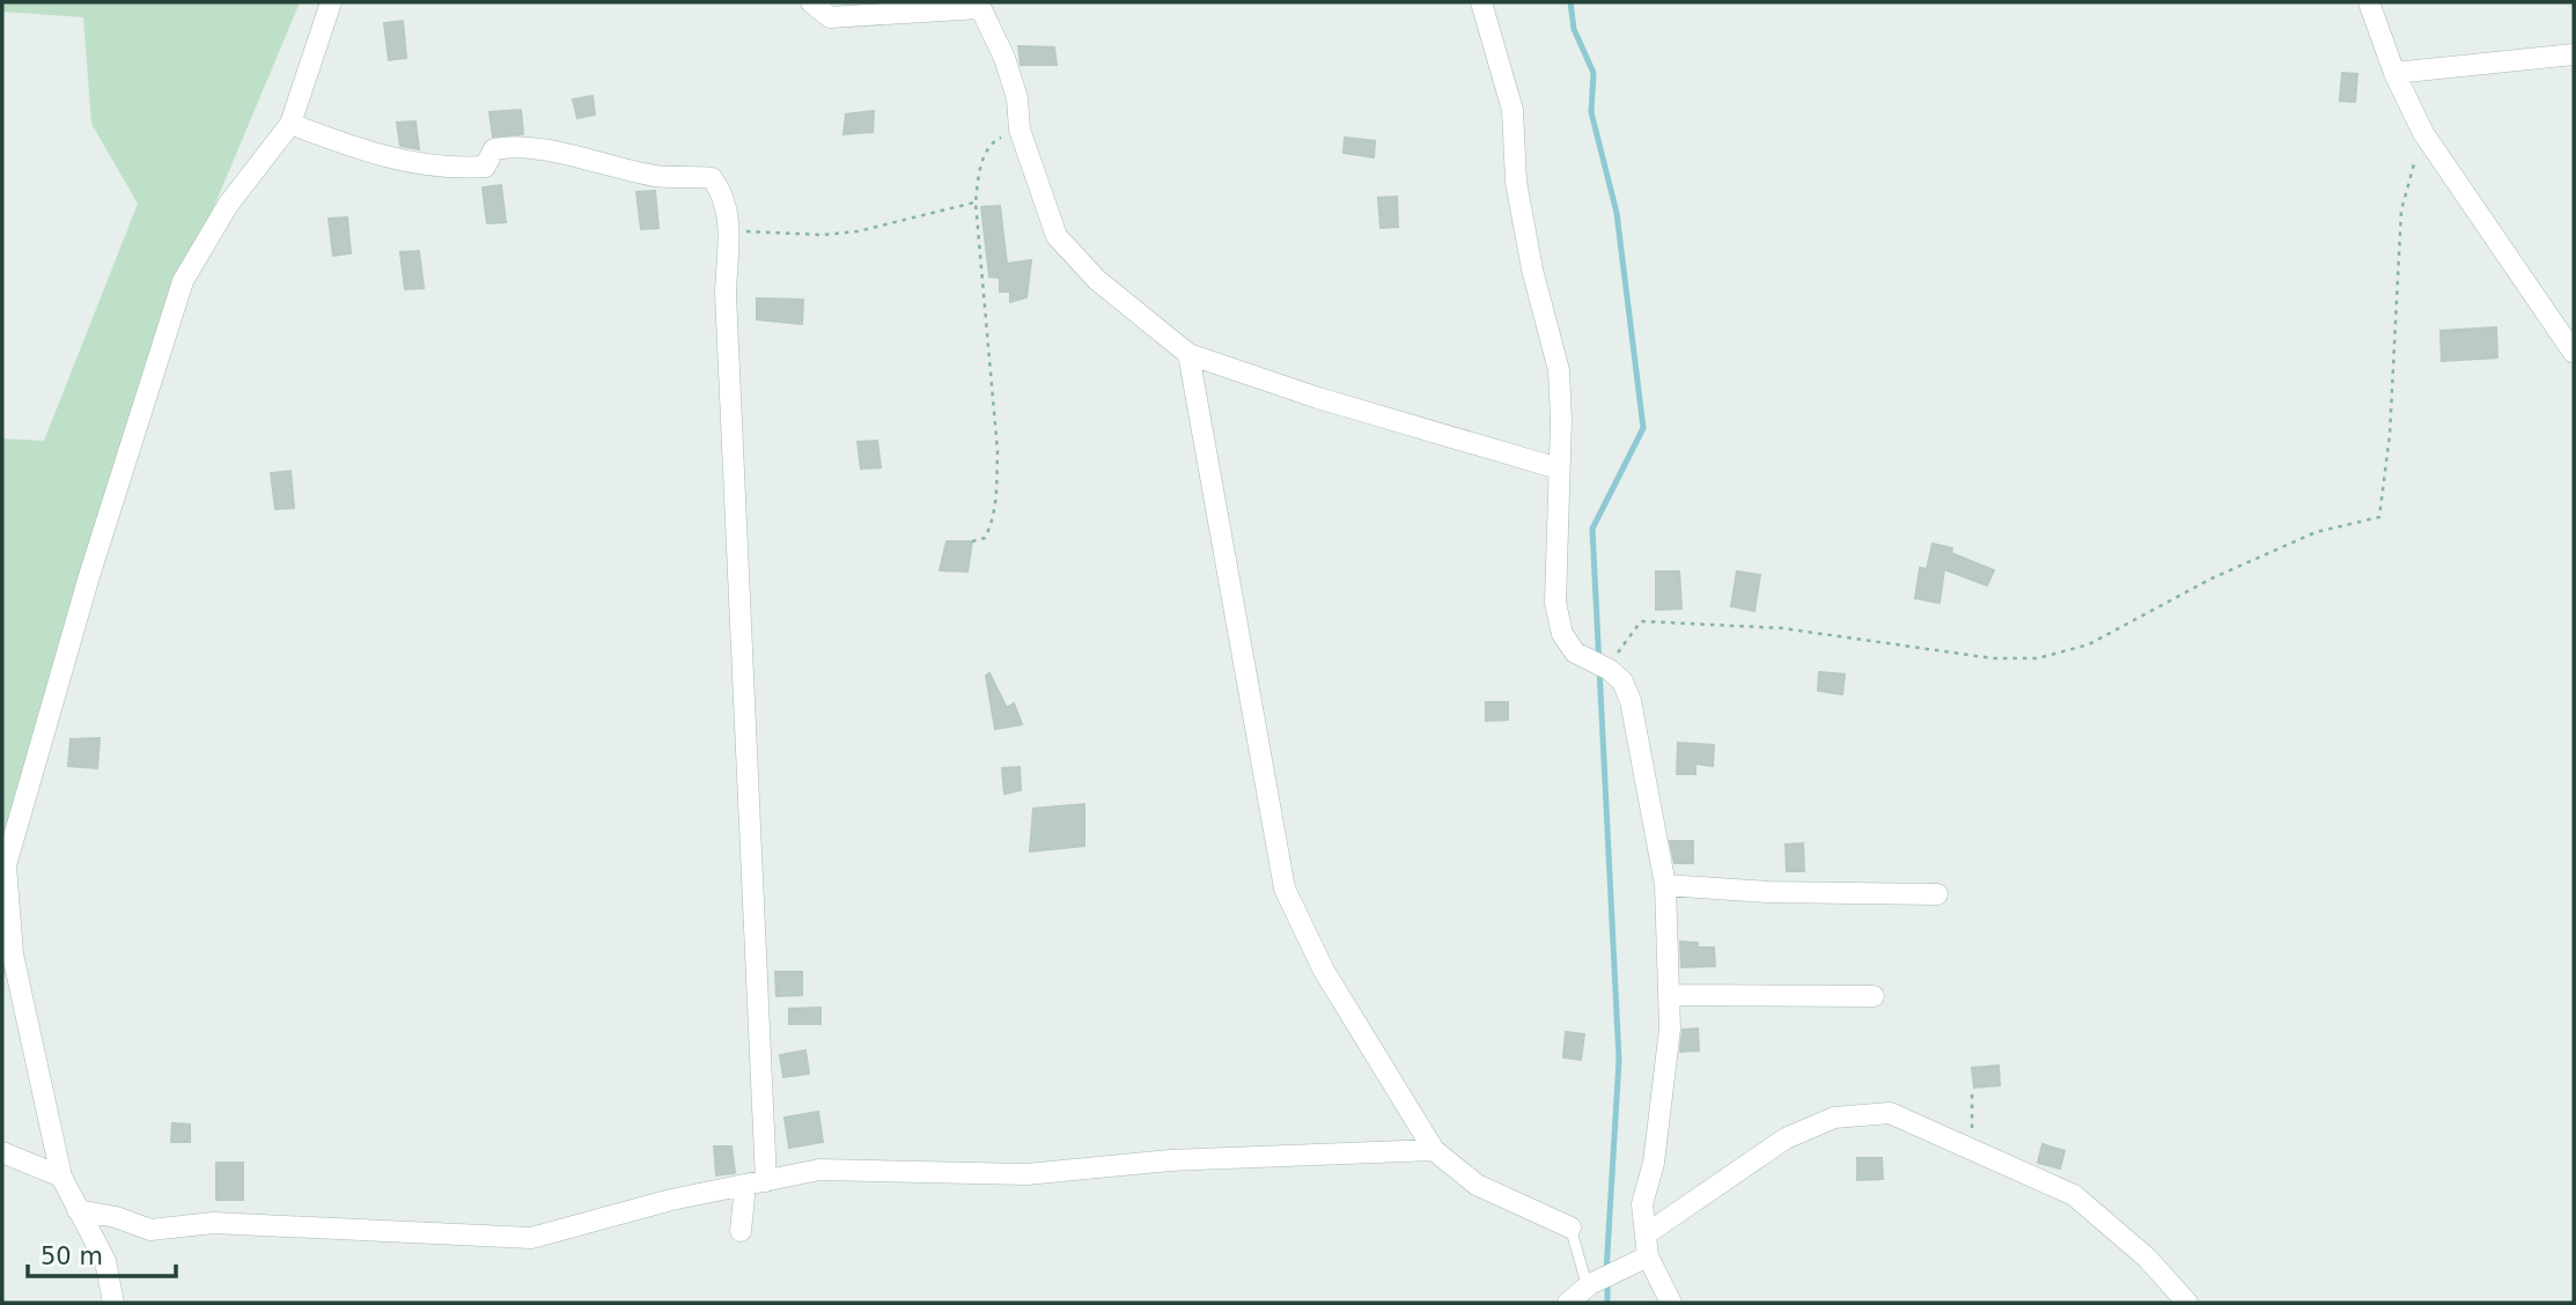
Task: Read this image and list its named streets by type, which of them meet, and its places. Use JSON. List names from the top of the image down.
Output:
{
  "scale_bar": "50 m"
}
